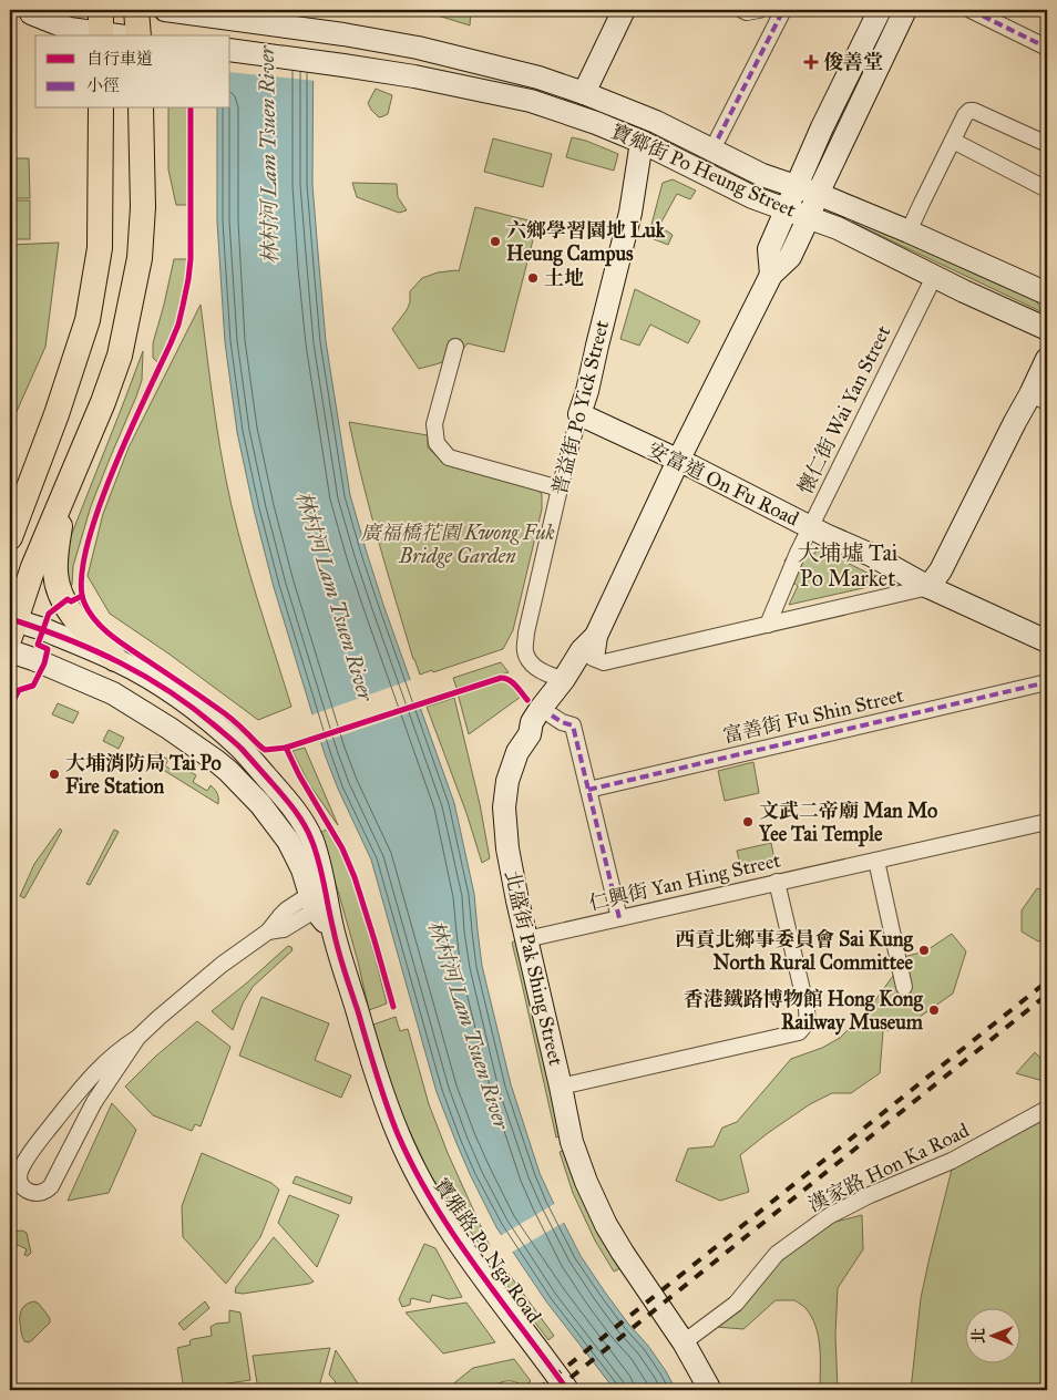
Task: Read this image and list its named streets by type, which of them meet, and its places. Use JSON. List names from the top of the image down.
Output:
{
  "streets": {
    "street": [
      "寶鄉街 Po Heung Street",
      "普益街 Po Yick Street",
      "懷仁街 Wai Yan Street",
      "安富道 On Fu Road",
      "富善街 Fu Shin Street",
      "仁興街 Yan Hing Street",
      "北盛街 Pak Shing Street",
      "漢家路 Hon Ka Road",
      "寶雅路 Po Nga Road"
    ]
  },
  "crossings": [
    ["寶鄉街 Po Heung Street", "普益街 Po Yick Street"],
    ["寶鄉街 Po Heung Street", "懷仁街 Wai Yan Street"],
    ["普益街 Po Yick Street", "安富道 On Fu Road"],
    ["普益街 Po Yick Street", "北盛街 Pak Shing Street"],
    ["懷仁街 Wai Yan Street", "安富道 On Fu Road"],
    ["仁興街 Yan Hing Street", "北盛街 Pak Shing Street"],
    ["北盛街 Pak Shing Street", "漢家路 Hon Ka Road"]
  ],
  "districts": ["大埔墟 Tai Po Market"],
  "water": ["林村河 Lam Tsuen River"],
  "parks": ["廣福橋花園 Kwong Fuk Bridge Garden"],
  "places": {
    "health": ["俊善堂"],
    "other": [
      "六鄉學習園地 Luk Heung Campus",
      "土地",
      "大埔消防局 Tai Po Fire Station",
      "文武二帝廟 Man Mo Yee Tai Temple",
      "西貢北鄉事委員會 Sai Kung North Rural Committee",
      "香港鐵路博物館 Hong Kong Railway Museum"
    ]
  },
  "legend": ["自行車道", "小徑"],
  "north": "left"
}
